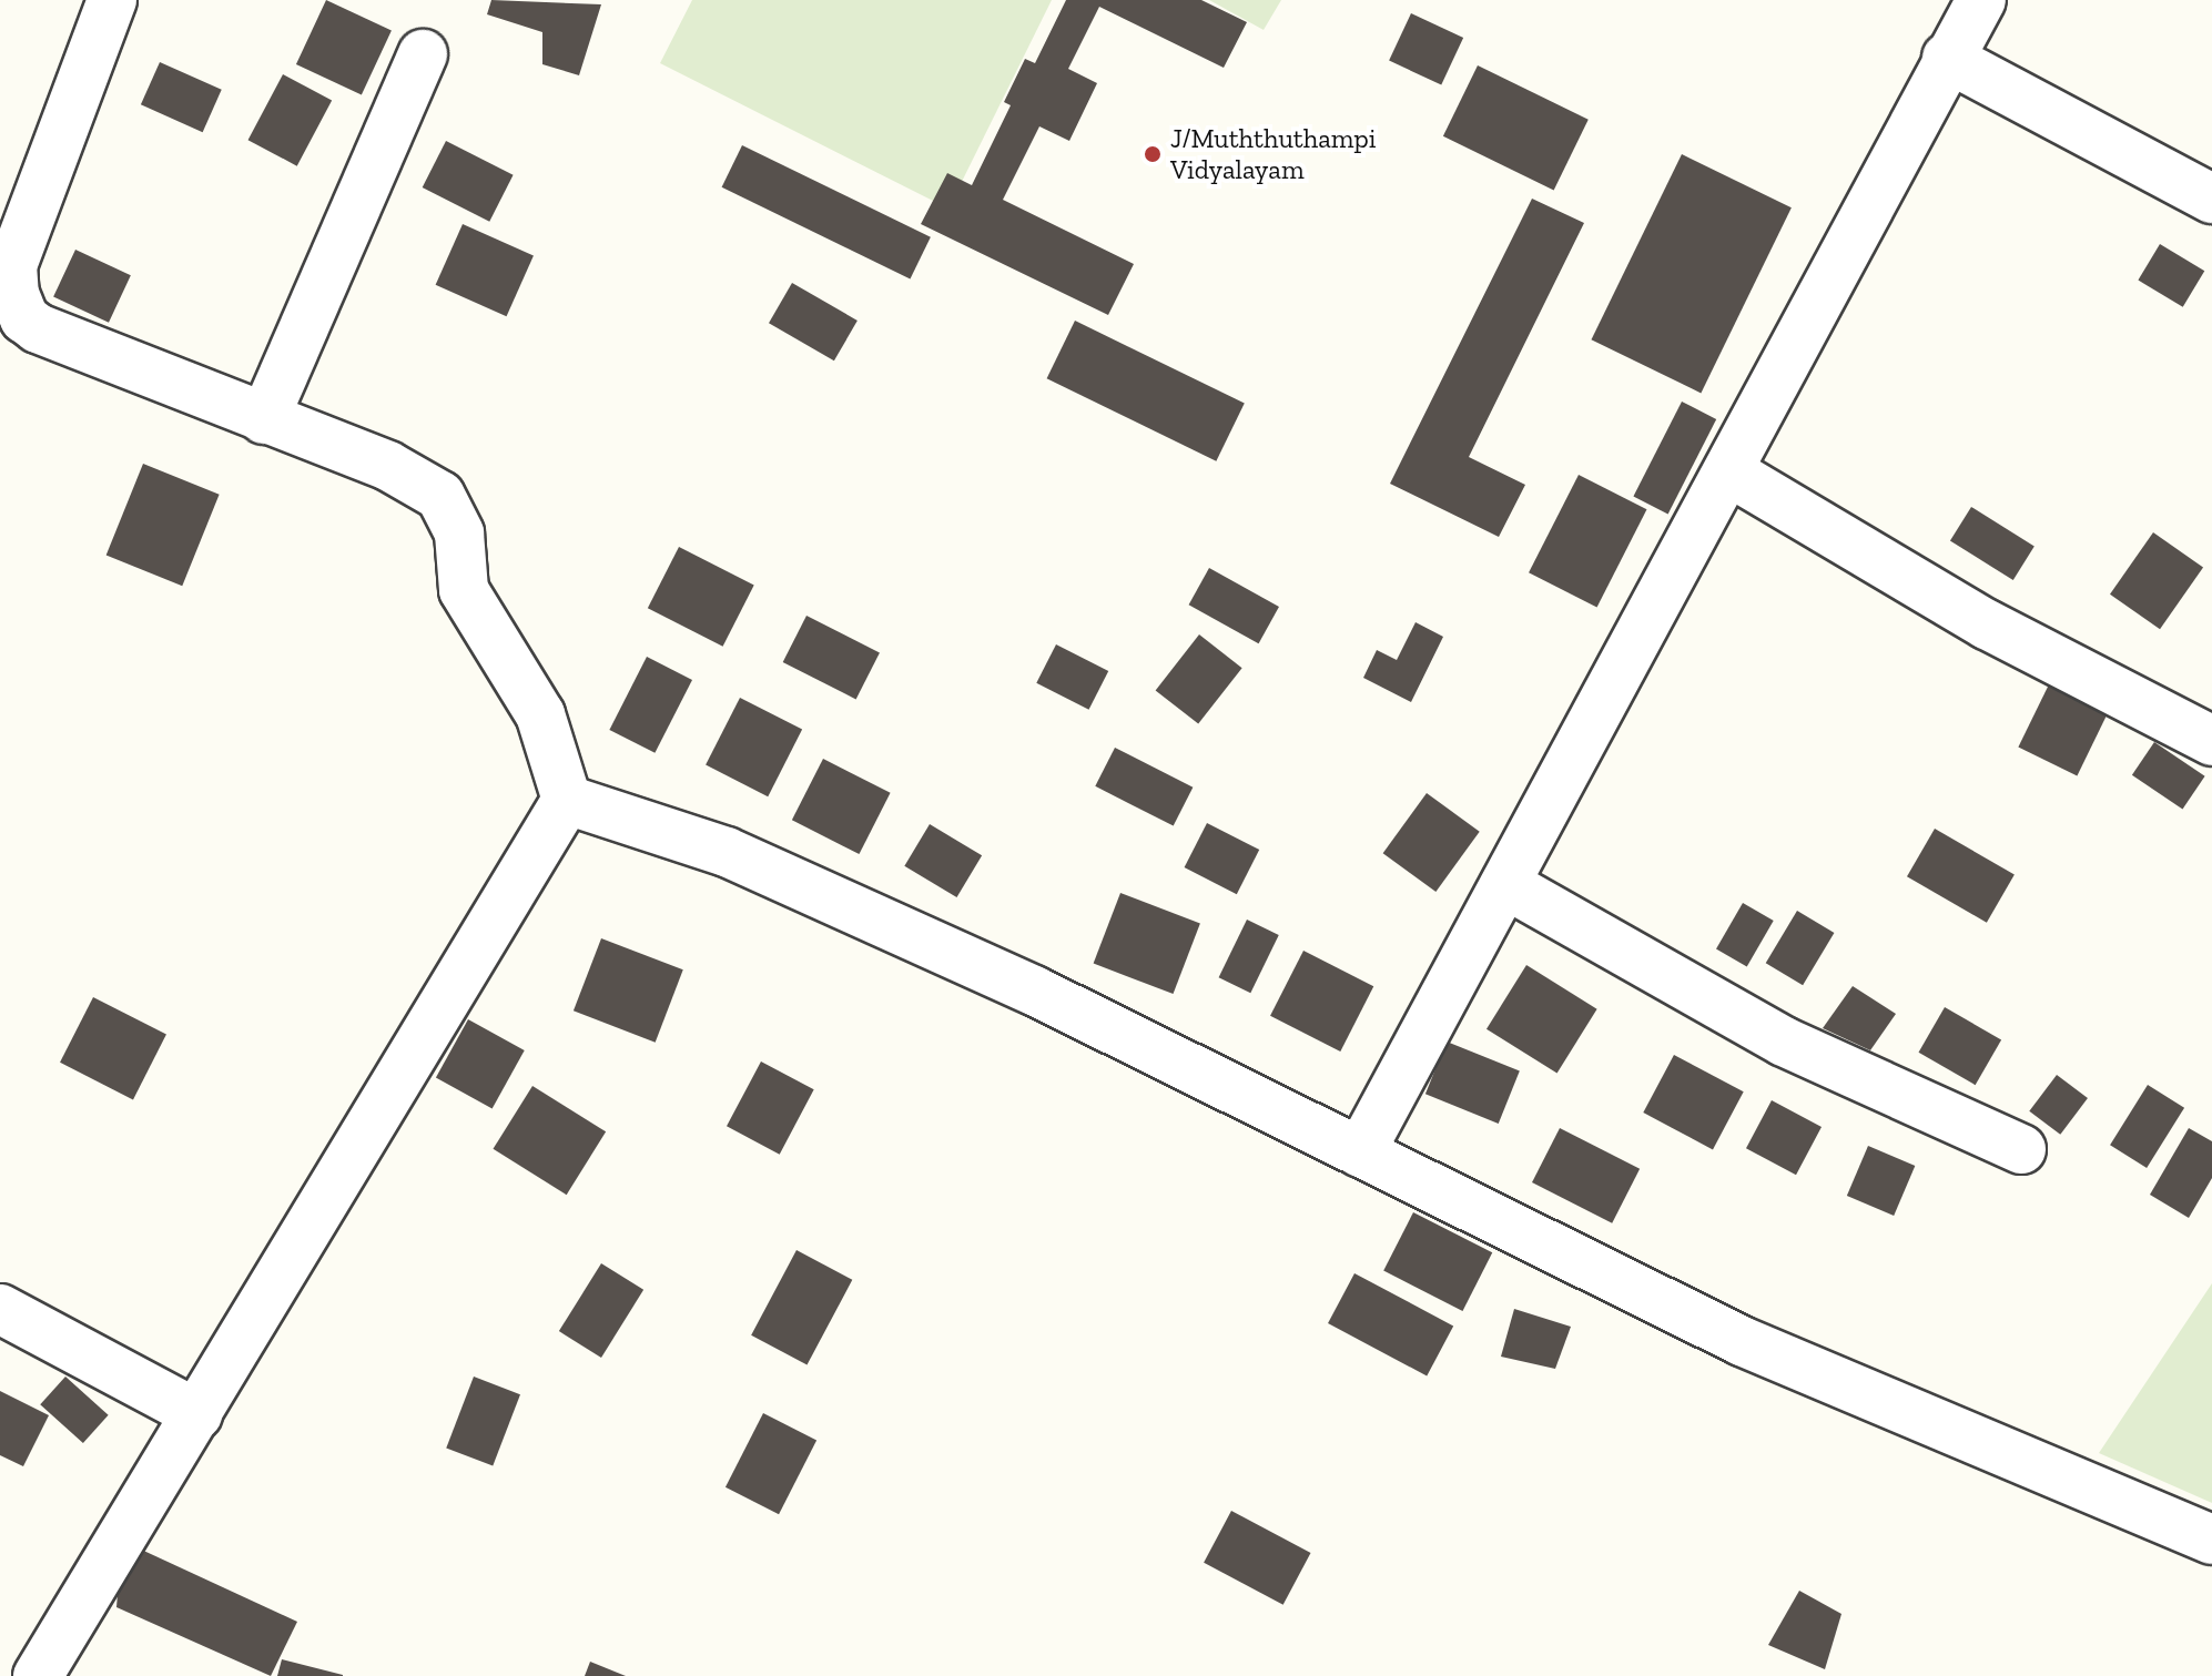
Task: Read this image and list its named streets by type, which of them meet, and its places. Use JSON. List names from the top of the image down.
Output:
{
  "places": ["J/Muththuthampi Vidyalayam"]
}
